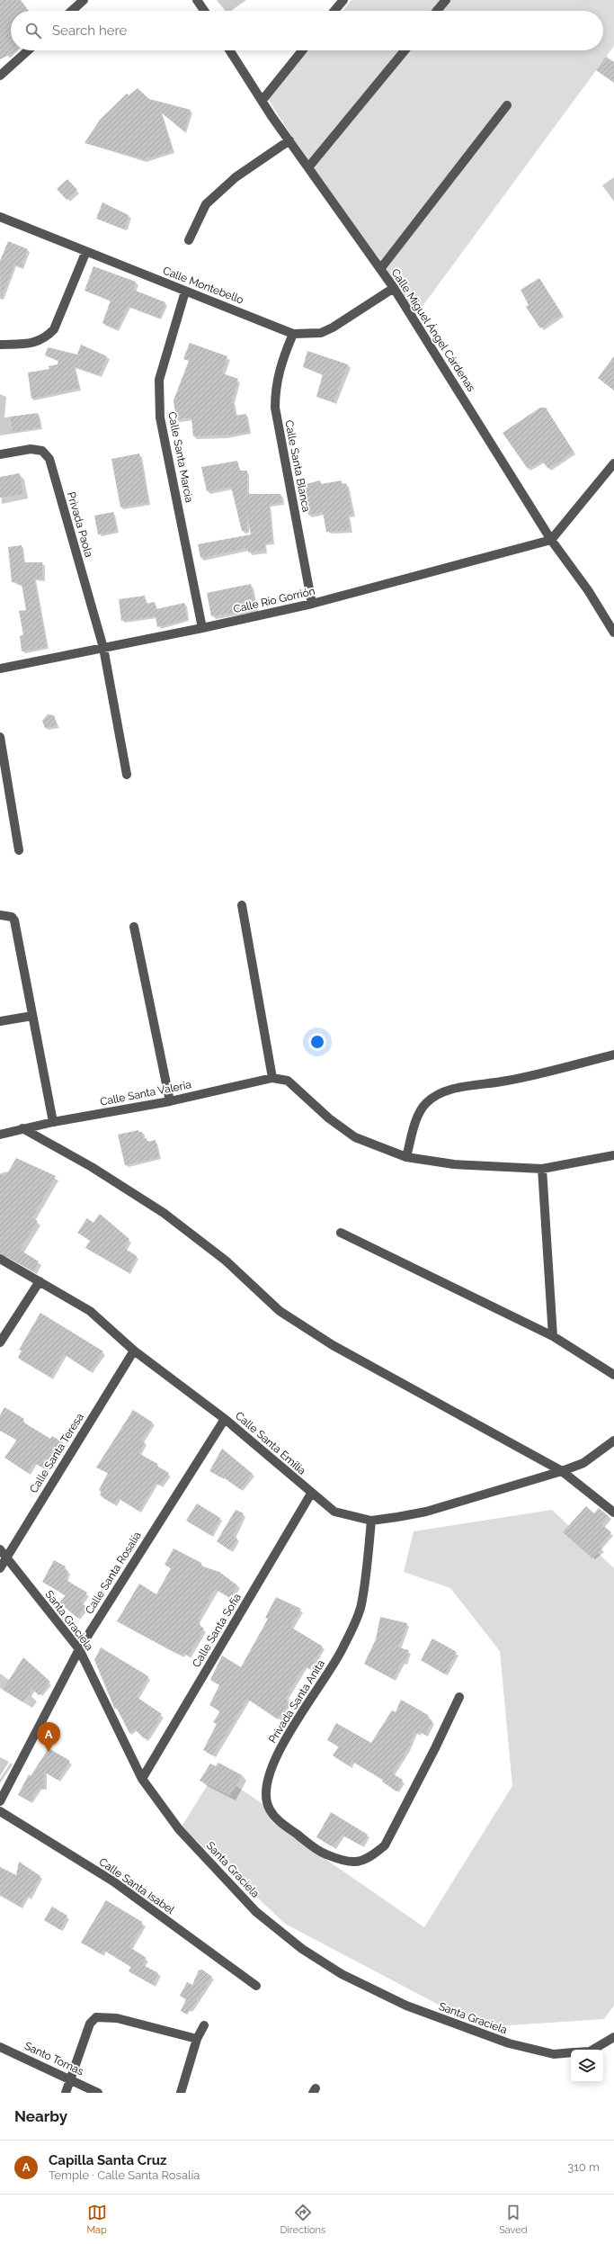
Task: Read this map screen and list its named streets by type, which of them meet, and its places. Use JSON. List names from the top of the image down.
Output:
{
  "streets": {
    "street": [
      "Calle Montebello",
      "Calle Miguel Ángel Cárdenas",
      "Calle Santa Marcia",
      "Calle Santa Blanca",
      "Privada Paola",
      "Calle Río Gorrión",
      "Calle Santa Valeria",
      "Calle Santa Emilia",
      "Calle Santa Teresa",
      "Calle Santa Rosalía",
      "Santa Graciela",
      "Calle Santa Sofía",
      "Privada Santa Anita",
      "Calle Santa Isabel",
      "Santo Tomas"
    ]
  },
  "crossings": [
    ["Calle Montebello", "Calle Miguel Ángel Cárdenas"],
    ["Calle Montebello", "Calle Santa Marcia"],
    ["Calle Montebello", "Calle Santa Blanca"],
    ["Calle Miguel Ángel Cárdenas", "Calle Río Gorrión"],
    ["Calle Santa Marcia", "Calle Río Gorrión"],
    ["Calle Santa Blanca", "Calle Río Gorrión"],
    ["Privada Paola", "Calle Río Gorrión"],
    ["Calle Santa Emilia", "Calle Santa Teresa"],
    ["Calle Santa Emilia", "Calle Santa Rosalía"],
    ["Calle Santa Emilia", "Calle Santa Sofía"],
    ["Calle Santa Emilia", "Privada Santa Anita"],
    ["Calle Santa Teresa", "Santa Graciela"],
    ["Calle Santa Rosalía", "Santa Graciela"],
    ["Santa Graciela", "Calle Santa Sofía"]
  ],
  "page": {
    "search": "Search here",
    "pins": "A",
    "heading": "Nearby",
    "list": [
      {
        "mark": "A",
        "name": "Capilla Santa Cruz",
        "note": "Temple · Calle Santa Rosalía",
        "value": "310 m"
      }
    ],
    "nav": ["Map", "Directions", "Saved"]
  }
}
